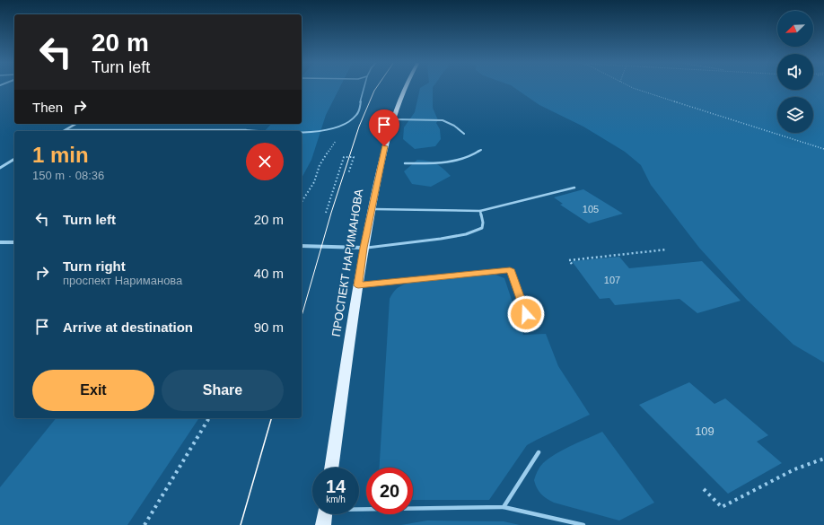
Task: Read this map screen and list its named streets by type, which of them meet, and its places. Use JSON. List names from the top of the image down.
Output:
{
  "streets": {
    "main road": ["ПРОСПЕКТ НАРИМАНОВА"]
  },
  "house_numbers": ["105", "107", "109"],
  "north": "bottom left",
  "page": {
    "turn": ["20 m", "Turn left"],
    "then": "Then",
    "heading": ["1 min", "150 m · 08:36"],
    "list": [
      {
        "name": "Turn left",
        "value": "20 m"
      },
      {
        "name": "Turn right",
        "note": "проспект Нариманова",
        "value": "40 m"
      },
      {
        "name": "Arrive at destination",
        "value": "90 m"
      }
    ],
    "buttons": ["Exit", "Share"],
    "speed": "14 km/h",
    "limit": "20"
  }
}
